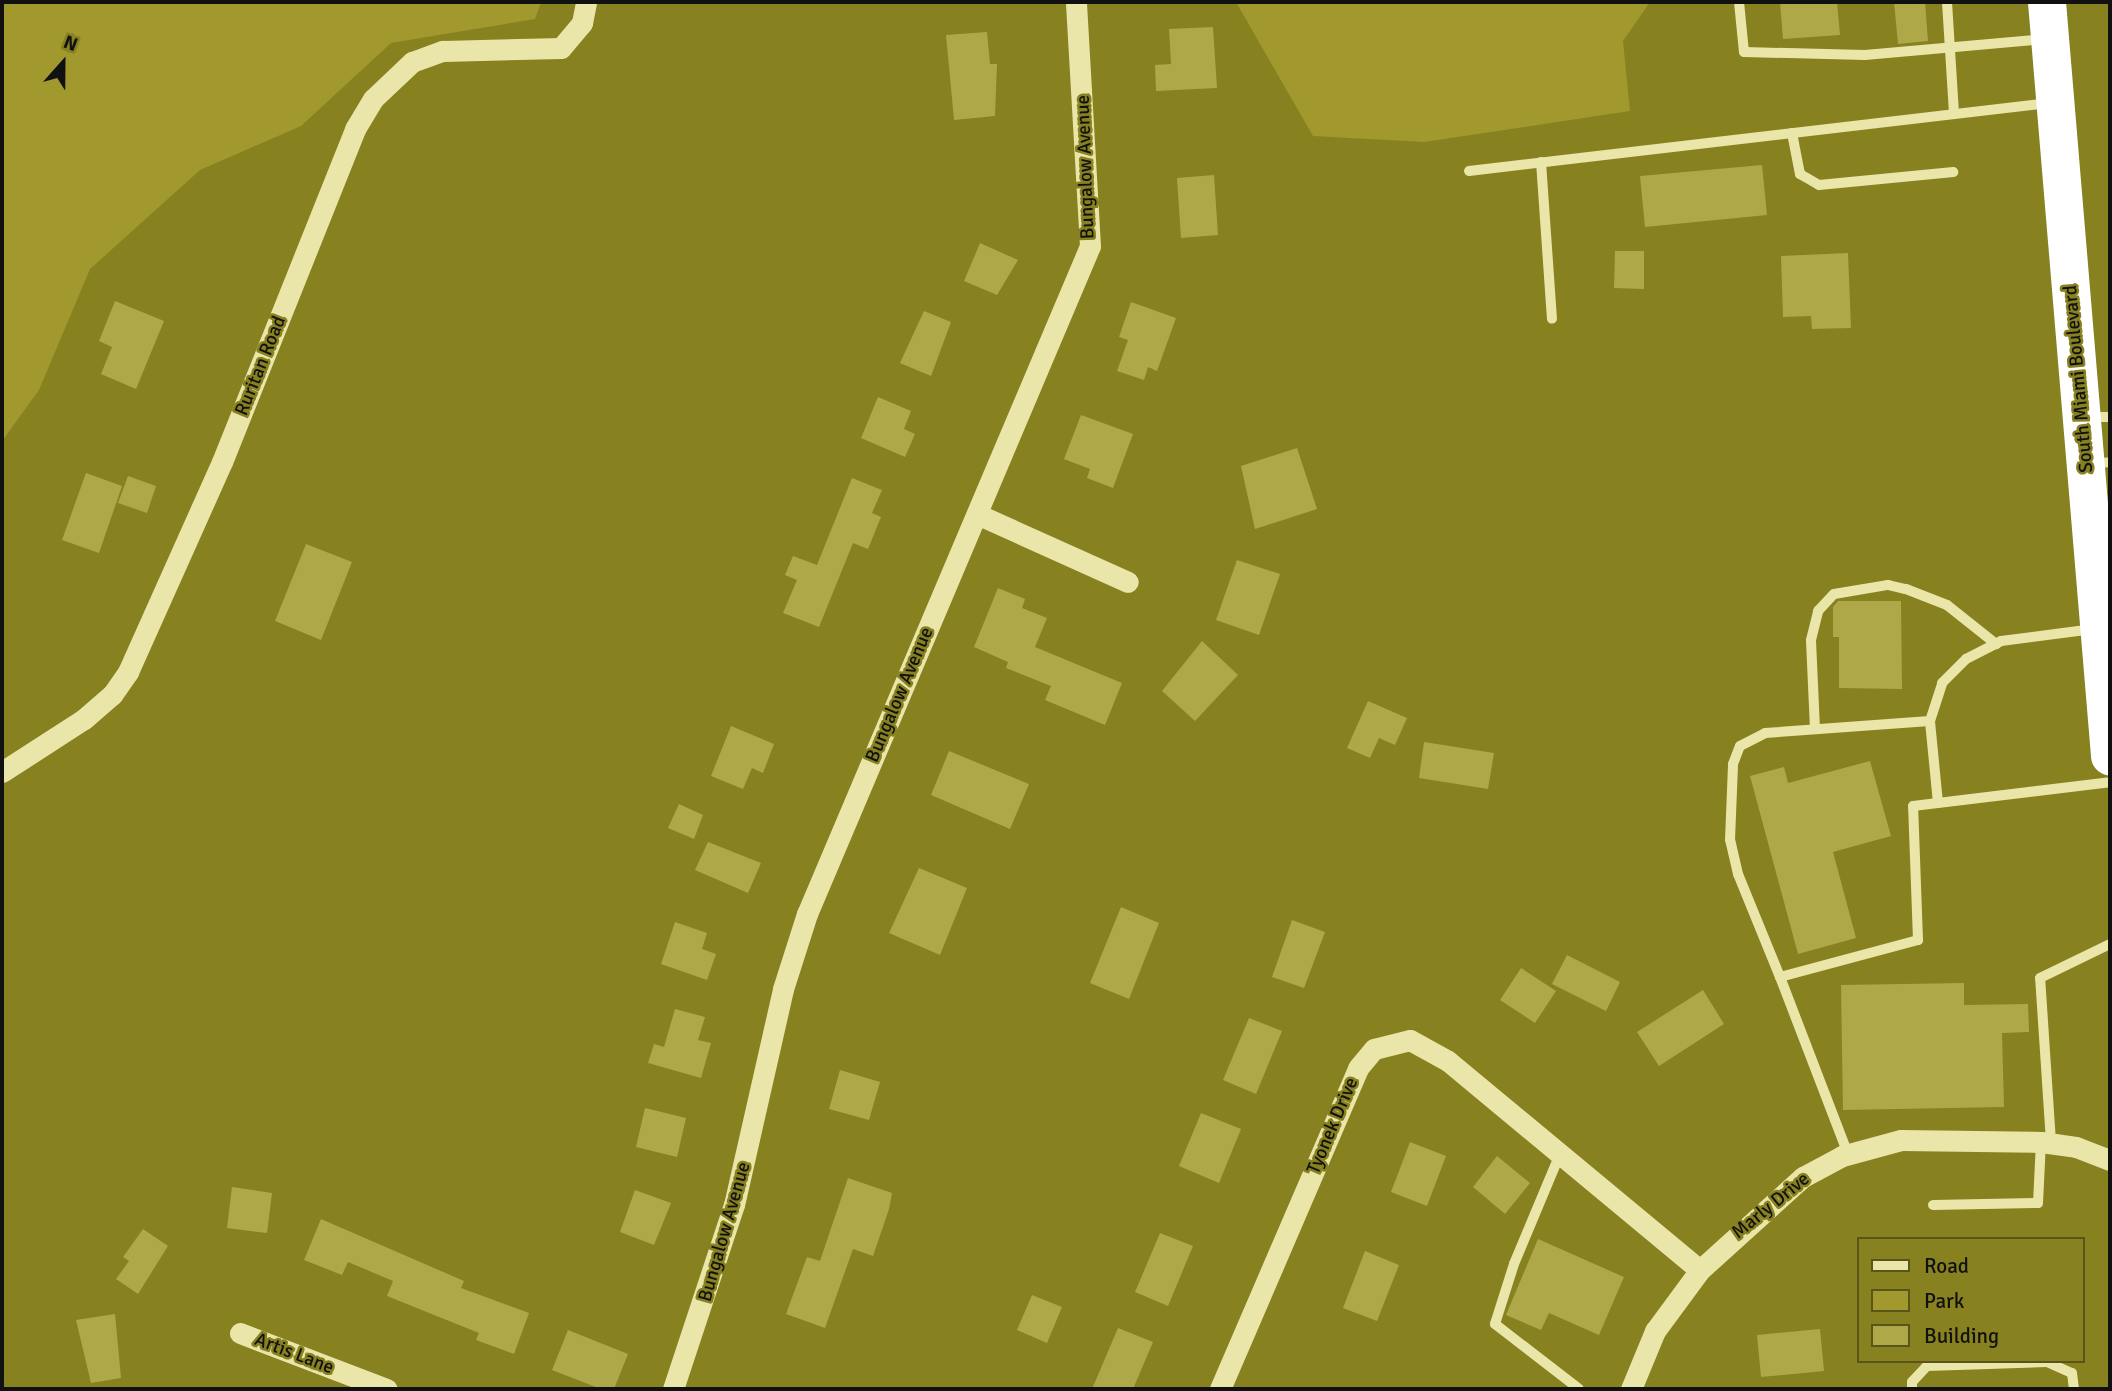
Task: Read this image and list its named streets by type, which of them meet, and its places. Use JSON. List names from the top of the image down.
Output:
{
  "streets": {
    "highway": ["South Miami Boulevard"],
    "street": [
      "Bungalow Avenue",
      "Ruritan Road",
      "Tyonek Drive",
      "Marly Drive",
      "Artis Lane"
    ]
  },
  "crossings": [
    ["Tyonek Drive", "Marly Drive"]
  ],
  "legend": ["Road", "Park", "Building"],
  "north": "top"
}
